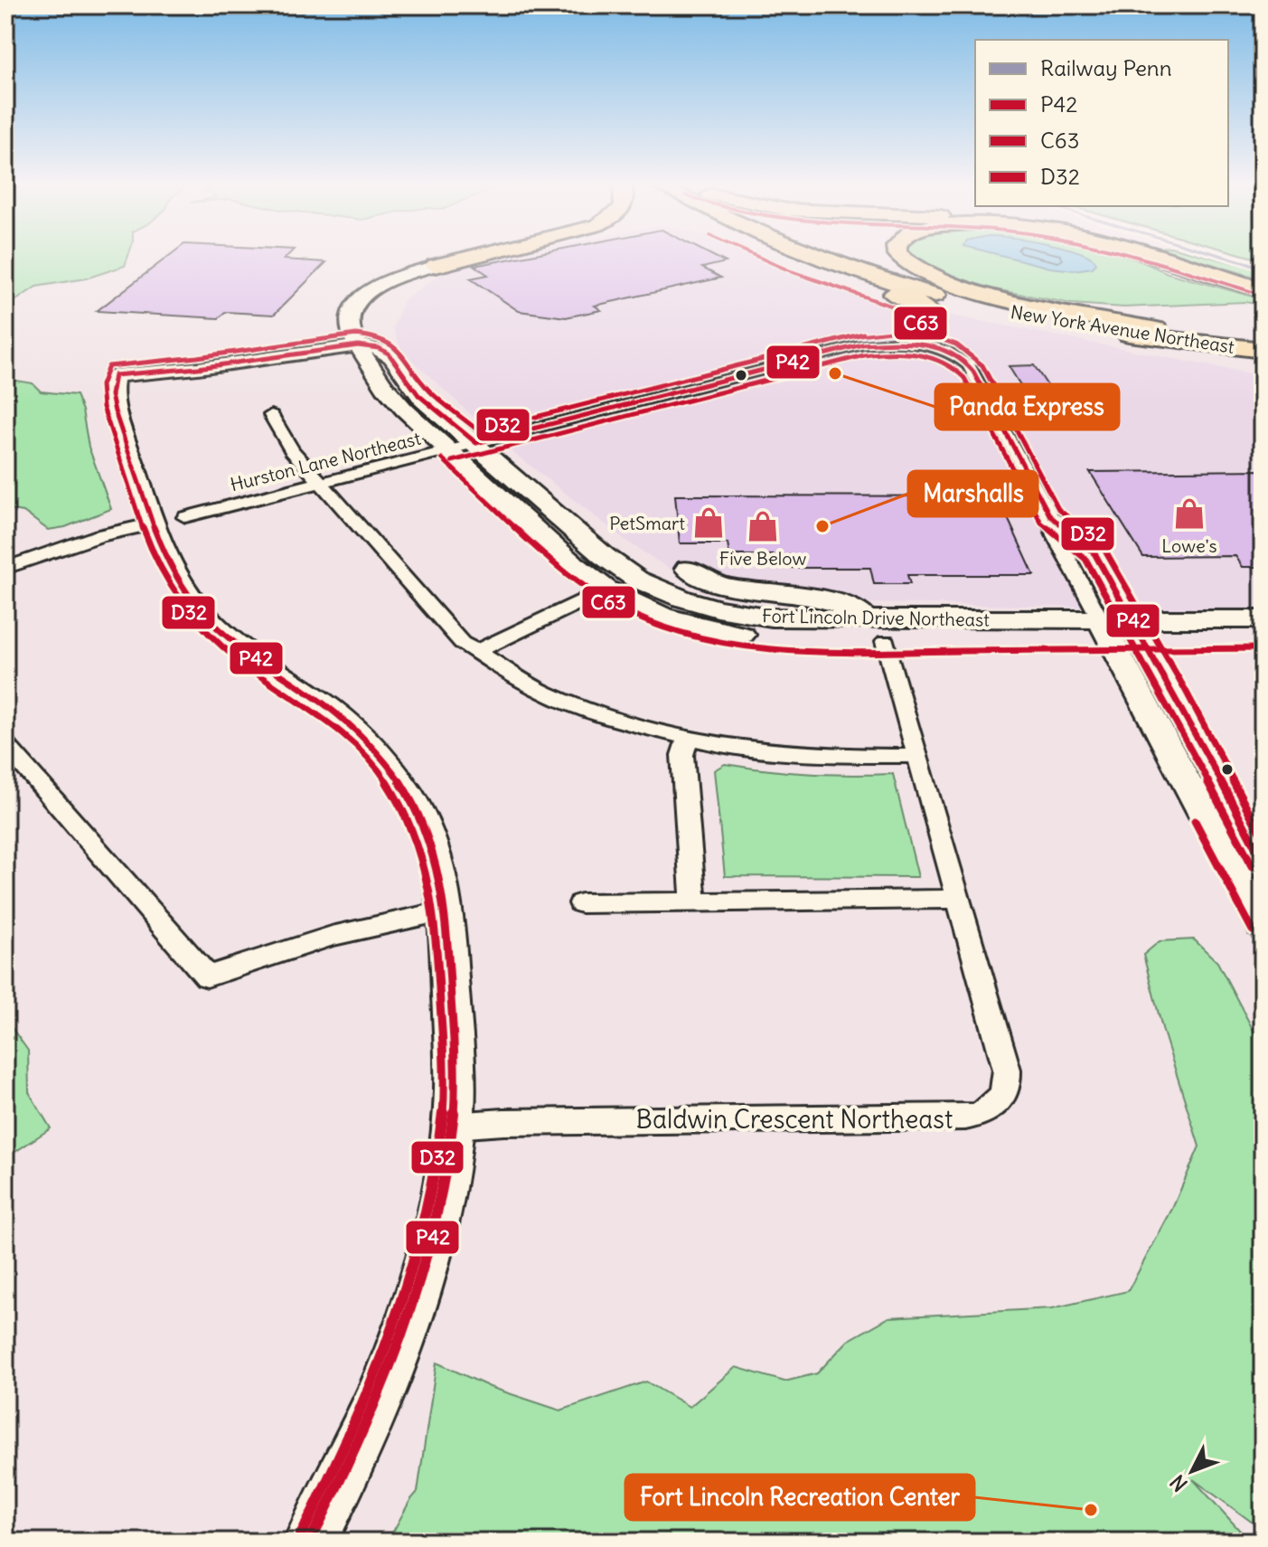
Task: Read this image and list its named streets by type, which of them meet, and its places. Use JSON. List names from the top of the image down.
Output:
{
  "streets": {
    "highway": ["New York Avenue Northeast"],
    "street": ["Hurston Lane Northeast", "Fort Lincoln Drive Northeast", "Baldwin Crescent Northeast"]
  },
  "crossings": [
    ["Hurston Lane Northeast", "Fort Lincoln Drive Northeast"],
    ["Fort Lincoln Drive Northeast", "Baldwin Crescent Northeast"]
  ],
  "places": {
    "other": ["Panda Express", "Marshalls", "Fort Lincoln Recreation Center"],
    "shop": ["Lowe's", "PetSmart", "Five Below"]
  },
  "lines": [
    "rail line Penn",
    "transit line C63",
    "transit line D32",
    "transit line P42"
  ],
  "legend": [
    "Railway Penn",
    "P42",
    "C63",
    "D32"
  ],
  "north": "bottom left"
}
